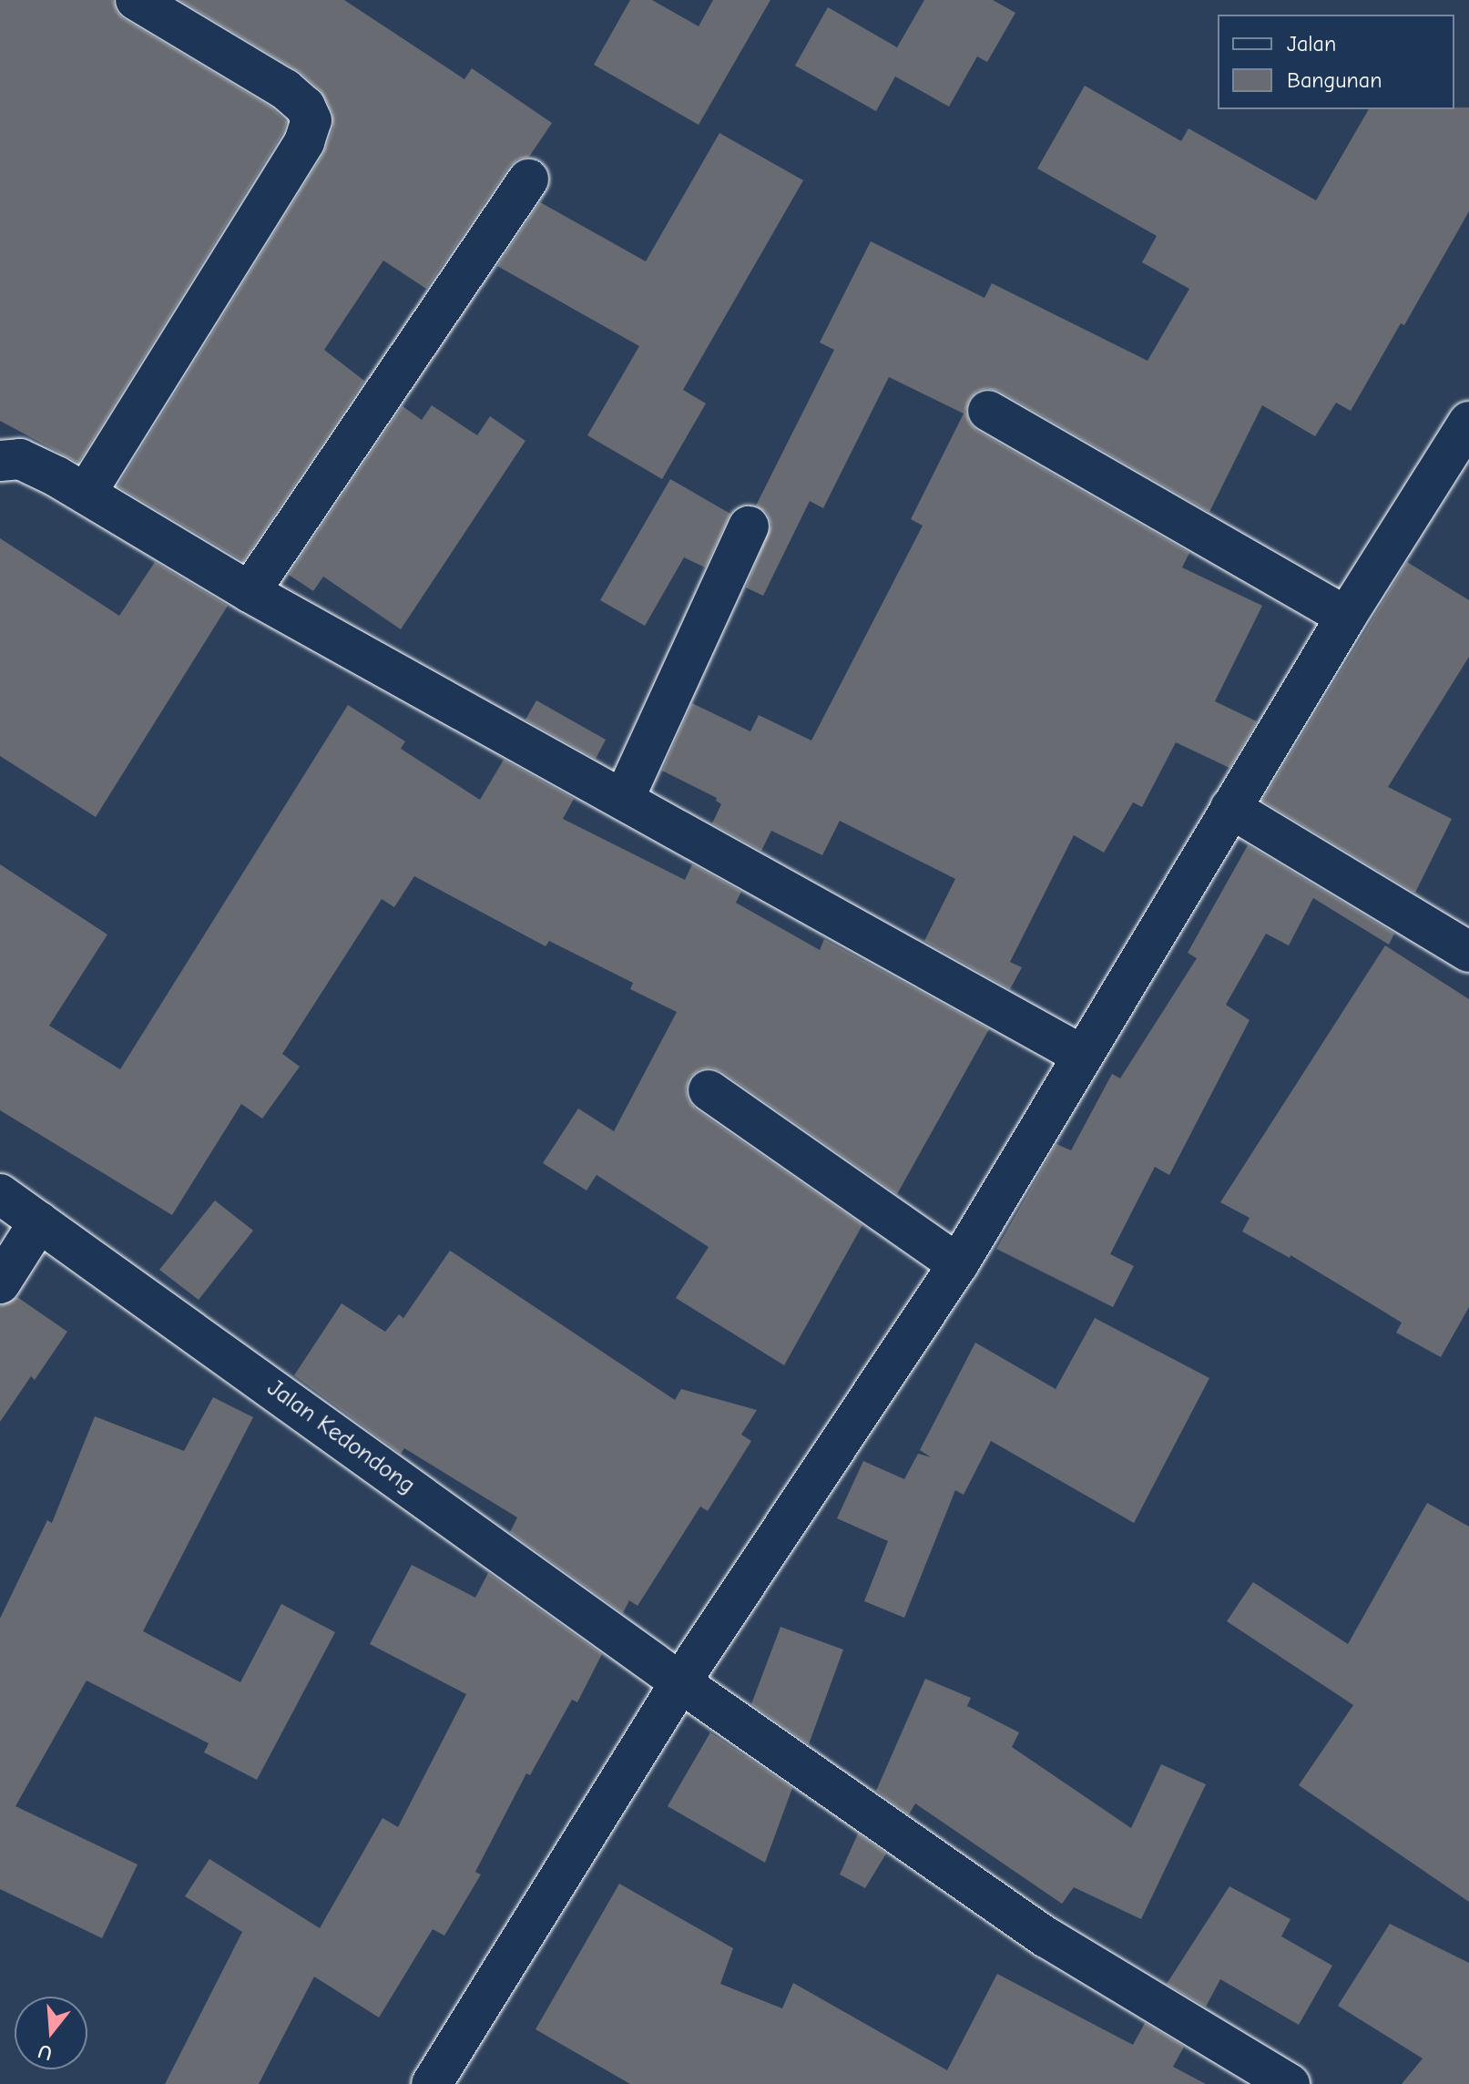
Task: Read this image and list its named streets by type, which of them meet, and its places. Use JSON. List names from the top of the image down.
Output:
{
  "streets": {
    "street": ["Jalan Kedondong"]
  },
  "legend": ["Jalan", "Bangunan"],
  "north": "bottom"
}
